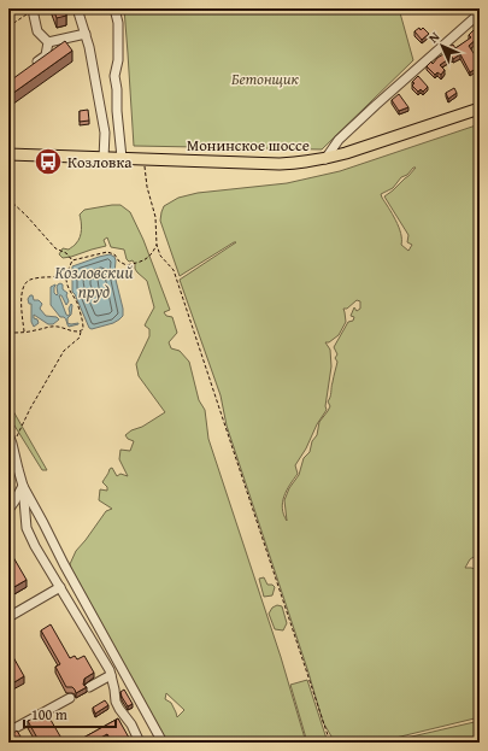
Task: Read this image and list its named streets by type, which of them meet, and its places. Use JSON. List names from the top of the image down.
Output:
{
  "streets": {
    "main road": ["Монинское шоссе"]
  },
  "water": ["Козловский пруд"],
  "parks": ["Бетонщик"],
  "places": {
    "bus stop": ["Козловка"]
  },
  "scale_bar": "100 m",
  "north": "top left"
}
